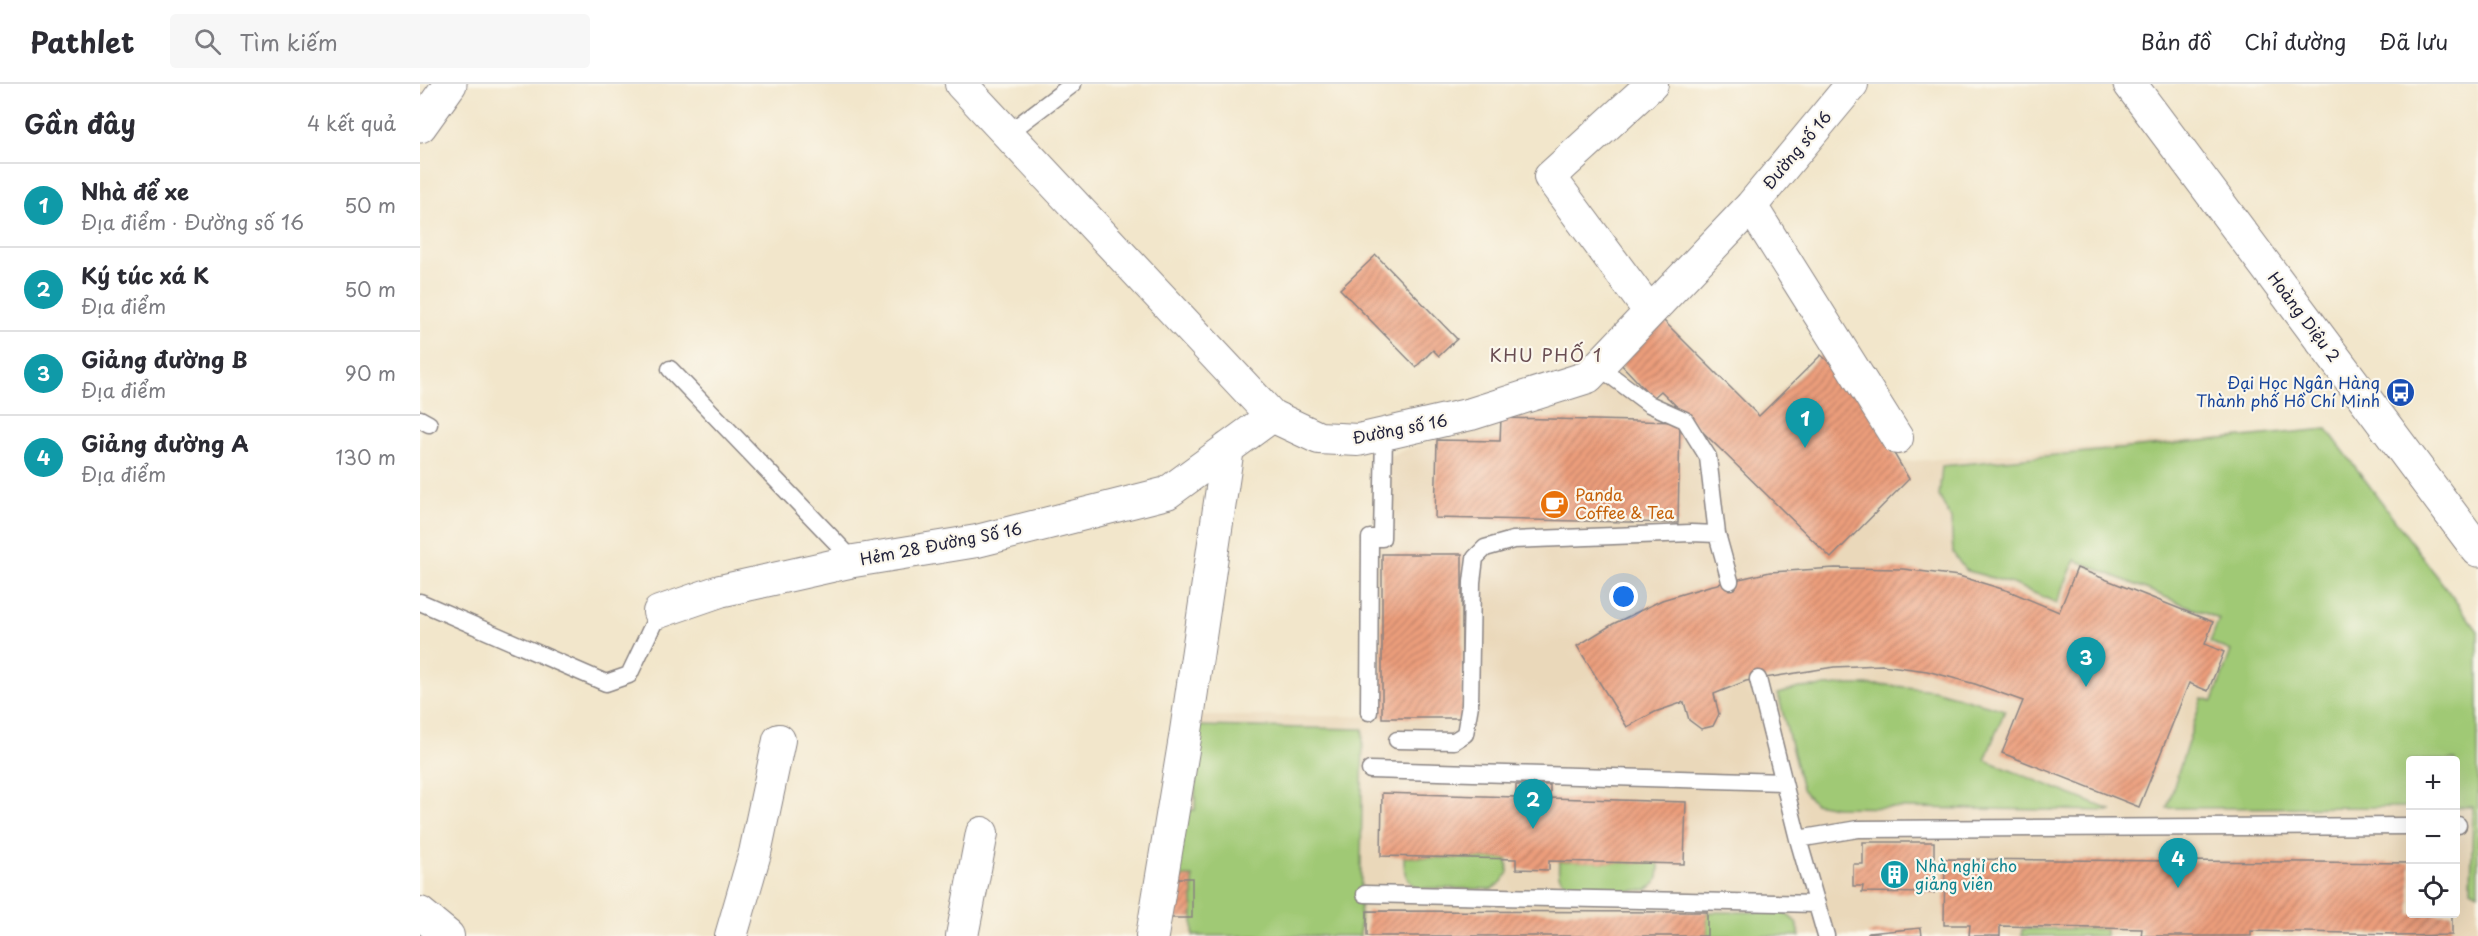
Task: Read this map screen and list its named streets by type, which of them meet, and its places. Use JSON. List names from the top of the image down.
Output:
{
  "streets": {
    "street": ["Đường số 16", "Hoàng Diệu 2", "Hẻm 28 Đường Số 16"]
  },
  "crossings": [
    ["Đường số 16", "Hẻm 28 Đường Số 16"]
  ],
  "districts": ["KHU PHỐ 1"],
  "places": {
    "bus stop": ["Đại Học Ngân Hàng Thành phố Hồ Chí Minh"],
    "cafe": ["Panda Coffee & Tea"],
    "building": ["Nhà nghỉ cho giảng viên"]
  },
  "page": {
    "header": "Pathlet",
    "search": "Tìm kiếm",
    "nav": ["Bản đồ", "Chỉ đường", "Đã lưu"],
    "heading": ["Gần đây", "4 kết quả"],
    "list": [
      {
        "mark": "1",
        "name": "Nhà để xe",
        "note": "Địa điểm · Đường số 16",
        "value": "50 m"
      },
      {
        "mark": "2",
        "name": "Ký túc xá K",
        "note": "Địa điểm",
        "value": "50 m"
      },
      {
        "mark": "3",
        "name": "Giảng đường B",
        "note": "Địa điểm",
        "value": "90 m"
      },
      {
        "mark": "4",
        "name": "Giảng đường A",
        "note": "Địa điểm",
        "value": "130 m"
      }
    ],
    "pins": [
      "1",
      "3",
      "2",
      "4"
    ],
    "map_buttons": ["+", "−"]
  }
}
